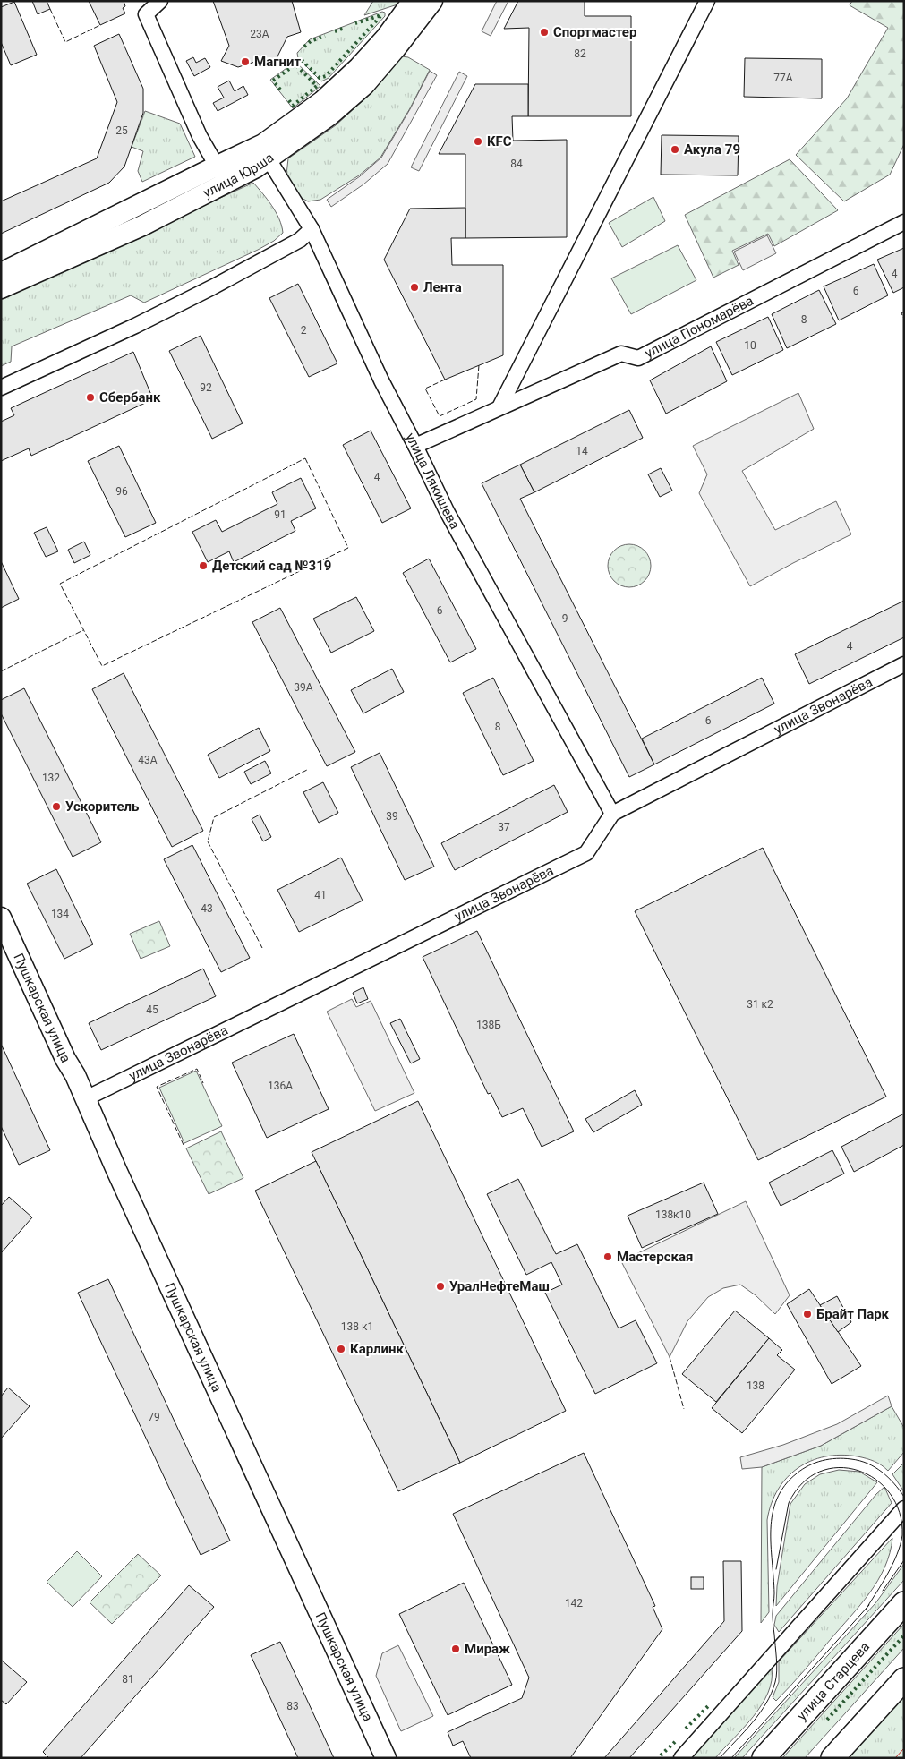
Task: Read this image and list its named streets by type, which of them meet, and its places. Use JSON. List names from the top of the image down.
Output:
{
  "streets": {
    "main road": ["улица Юрша", "Пушкарская улица", "улица Старцева"],
    "street": ["улица Пономарёва", "улица Лякишева", "улица Звонарёва"]
  },
  "crossings": [
    ["улица Юрша", "улица Лякишева"],
    ["улица Пономарёва", "улица Лякишева"],
    ["улица Лякишева", "улица Звонарёва"],
    ["улица Звонарёва", "Пушкарская улица"]
  ],
  "places": [
    "Спортмастер",
    "Магнит",
    "KFC",
    "Акула 79",
    "Лента",
    "Сбербанк",
    "Детский сад №319",
    "Ускоритель",
    "Мастерская",
    "УралНефтеМаш",
    "Брайт Парк",
    "Карлинк",
    "Мираж"
  ],
  "house_numbers": [
    "23А",
    "82",
    "77А",
    "25",
    "84",
    "4",
    "6",
    "8",
    "2",
    "10",
    "92",
    "14",
    "4",
    "96",
    "91",
    "6",
    "9",
    "4",
    "39А",
    "6",
    "8",
    "43А",
    "132",
    "39",
    "37",
    "41",
    "43",
    "134",
    "31 к2",
    "45",
    "138Б",
    "136А",
    "138к10",
    "138 к1",
    "138",
    "79",
    "142",
    "81",
    "83"
  ]
}
